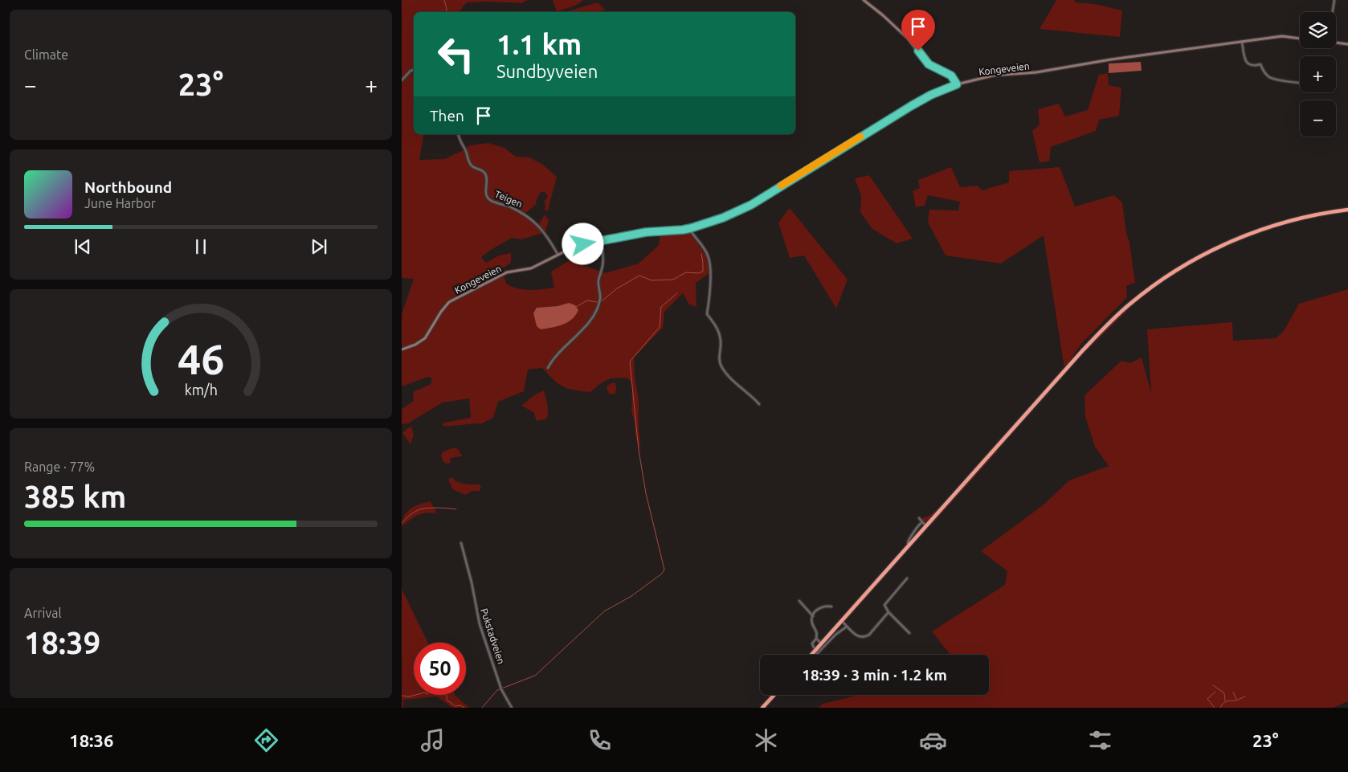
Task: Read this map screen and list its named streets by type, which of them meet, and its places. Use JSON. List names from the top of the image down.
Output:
{
  "streets": {
    "main road": ["Kongeveien"],
    "street": ["Teigen", "Pukstadveien"]
  },
  "crossings": [
    ["Kongeveien", "Teigen"]
  ],
  "page": {
    "tile": [
      "Climate",
      ["Range · 77%", "385 km"],
      ["Arrival", "18:39"]
    ],
    "map_buttons": ["+", "−"],
    "turn": ["1.1 km", "Sundbyveien"],
    "heat": ["−", "23°", "+"],
    "then": "Then",
    "song": ["Northbound", "June Harbor"],
    "limit": "50",
    "trip": "18:39 · 3 min · 1.2 km",
    "tabs": ["18:36", "23°"],
    "gauge": ["46", "km/h"]
  }
}
